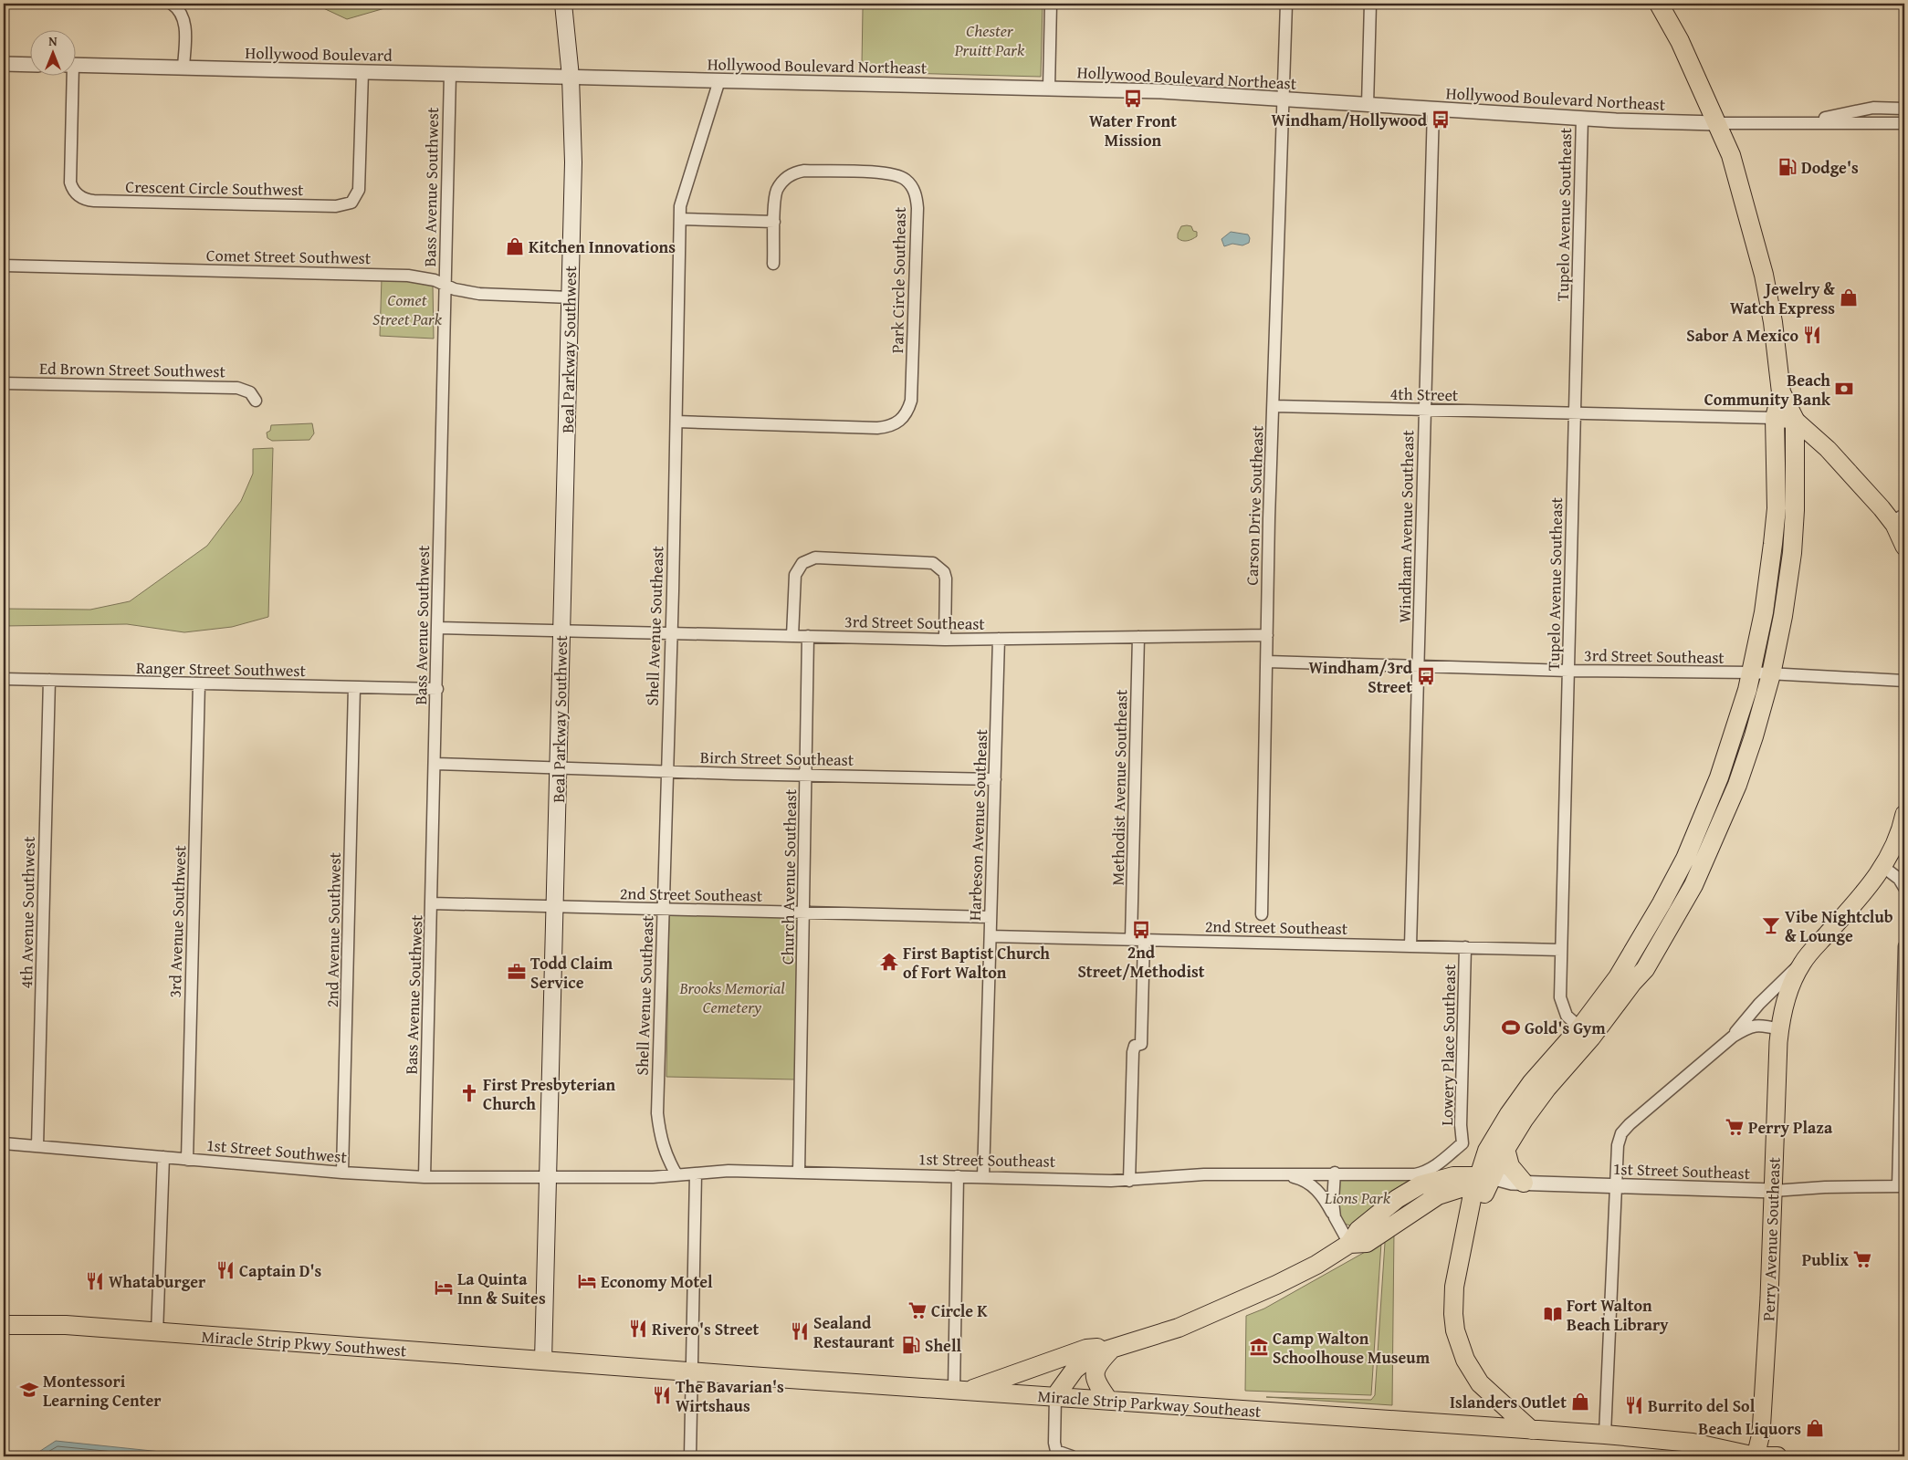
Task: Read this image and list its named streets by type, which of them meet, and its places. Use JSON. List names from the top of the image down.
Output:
{
  "streets": {
    "highway": ["Miracle Strip Pkwy Southwest", "Miracle Strip Parkway Southeast"],
    "main road": ["Beal Parkway Southwest", "Perry Avenue Southeast"],
    "street": [
      "Hollywood Boulevard",
      "Hollywood Boulevard Northeast",
      "Bass Avenue Southwest",
      "Crescent Circle Southwest",
      "Tupelo Avenue Southeast",
      "Comet Street Southwest",
      "Park Circle Southeast",
      "Ed Brown Street Southwest",
      "4th Street",
      "Carson Drive Southeast",
      "Windham Avenue Southeast",
      "3rd Street Southeast",
      "Shell Avenue Southeast",
      "Ranger Street Southwest",
      "Birch Street Southeast",
      "Methodist Avenue Southeast",
      "Harbeson Avenue Southeast",
      "Church Avenue Southeast",
      "2nd Street Southeast",
      "4th Avenue Southwest",
      "3rd Avenue Southwest",
      "2nd Avenue Southwest",
      "Lowery Place Southeast",
      "1st Street Southwest",
      "1st Street Southeast"
    ]
  },
  "crossings": [
    ["Hollywood Boulevard", "Hollywood Boulevard Northeast"],
    ["Hollywood Boulevard", "Bass Avenue Southwest"],
    ["Hollywood Boulevard", "Crescent Circle Southwest"],
    ["Hollywood Boulevard", "Beal Parkway Southwest"],
    ["Hollywood Boulevard Northeast", "Tupelo Avenue Southeast"],
    ["Hollywood Boulevard Northeast", "Beal Parkway Southwest"],
    ["Hollywood Boulevard Northeast", "Carson Drive Southeast"],
    ["Hollywood Boulevard Northeast", "Windham Avenue Southeast"],
    ["Hollywood Boulevard Northeast", "Shell Avenue Southeast"],
    ["Bass Avenue Southwest", "Comet Street Southwest"],
    ["Bass Avenue Southwest", "3rd Street Southeast"],
    ["Bass Avenue Southwest", "Ranger Street Southwest"],
    ["Bass Avenue Southwest", "Birch Street Southeast"],
    ["Bass Avenue Southwest", "2nd Street Southeast"],
    ["Bass Avenue Southwest", "1st Street Southwest"],
    ["Tupelo Avenue Southeast", "4th Street"],
    ["Tupelo Avenue Southeast", "3rd Street Southeast"],
    ["Tupelo Avenue Southeast", "2nd Street Southeast"],
    ["Comet Street Southwest", "Beal Parkway Southwest"],
    ["Park Circle Southeast", "Shell Avenue Southeast"],
    ["Beal Parkway Southwest", "3rd Street Southeast"],
    ["Beal Parkway Southwest", "Birch Street Southeast"],
    ["Beal Parkway Southwest", "2nd Street Southeast"],
    ["Beal Parkway Southwest", "1st Street Southwest"],
    ["Beal Parkway Southwest", "1st Street Southeast"],
    ["Beal Parkway Southwest", "Miracle Strip Pkwy Southwest"],
    ["Beal Parkway Southwest", "Miracle Strip Parkway Southeast"],
    ["4th Street", "Carson Drive Southeast"],
    ["4th Street", "Windham Avenue Southeast"],
    ["Carson Drive Southeast", "3rd Street Southeast"],
    ["Windham Avenue Southeast", "3rd Street Southeast"],
    ["Windham Avenue Southeast", "2nd Street Southeast"],
    ["3rd Street Southeast", "Shell Avenue Southeast"],
    ["3rd Street Southeast", "Methodist Avenue Southeast"],
    ["3rd Street Southeast", "Harbeson Avenue Southeast"],
    ["3rd Street Southeast", "Church Avenue Southeast"],
    ["Shell Avenue Southeast", "Birch Street Southeast"],
    ["Shell Avenue Southeast", "2nd Street Southeast"],
    ["Shell Avenue Southeast", "1st Street Southeast"],
    ["Ranger Street Southwest", "4th Avenue Southwest"],
    ["Ranger Street Southwest", "3rd Avenue Southwest"],
    ["Ranger Street Southwest", "2nd Avenue Southwest"],
    ["Birch Street Southeast", "Harbeson Avenue Southeast"],
    ["Birch Street Southeast", "Church Avenue Southeast"],
    ["Methodist Avenue Southeast", "2nd Street Southeast"],
    ["Harbeson Avenue Southeast", "2nd Street Southeast"],
    ["Harbeson Avenue Southeast", "1st Street Southeast"],
    ["Church Avenue Southeast", "2nd Street Southeast"],
    ["Church Avenue Southeast", "1st Street Southeast"],
    ["2nd Street Southeast", "Lowery Place Southeast"],
    ["4th Avenue Southwest", "1st Street Southwest"],
    ["3rd Avenue Southwest", "1st Street Southwest"],
    ["2nd Avenue Southwest", "1st Street Southwest"],
    ["Lowery Place Southeast", "1st Street Southeast"],
    ["1st Street Southwest", "1st Street Southeast"],
    ["1st Street Southeast", "Perry Avenue Southeast"],
    ["Perry Avenue Southeast", "Miracle Strip Parkway Southeast"],
    ["Miracle Strip Pkwy Southwest", "Miracle Strip Parkway Southeast"]
  ],
  "parks": [
    "Chester Pruitt Park",
    "Comet Street Park",
    "Brooks Memorial Cemetery",
    "Lions Park"
  ],
  "places": {
    "bus stop": [
      "Water Front Mission",
      "Windham/Hollywood",
      "Windham/3rd Street",
      "2nd Street/Methodist"
    ],
    "fuel station": ["Dodge's", "Shell"],
    "shop": [
      "Kitchen Innovations",
      "Jewelry & Watch Express",
      "Islanders Outlet",
      "Beach Liquors"
    ],
    "restaurant": [
      "Sabor A Mexico",
      "Captain D's",
      "Whataburger",
      "Rivero's Street",
      "Sealand Restaurant",
      "The Bavarian's Wirtshaus",
      "Burrito del Sol"
    ],
    "bank": ["Beach Community Bank"],
    "bar": ["Vibe Nightclub & Lounge"],
    "temple": ["First Baptist Church of Fort Walton"],
    "office": ["Todd Claim Service"],
    "sports": ["Gold's Gym"],
    "church": ["First Presbyterian Church"],
    "supermarket": ["Perry Plaza", "Publix", "Circle K"],
    "hotel": ["Economy Motel", "La Quinta Inn & Suites"],
    "library": ["Fort Walton Beach Library"],
    "museum": ["Camp Walton Schoolhouse Museum"],
    "school or university": ["Montessori Learning Center"]
  },
  "north": "top"
}
